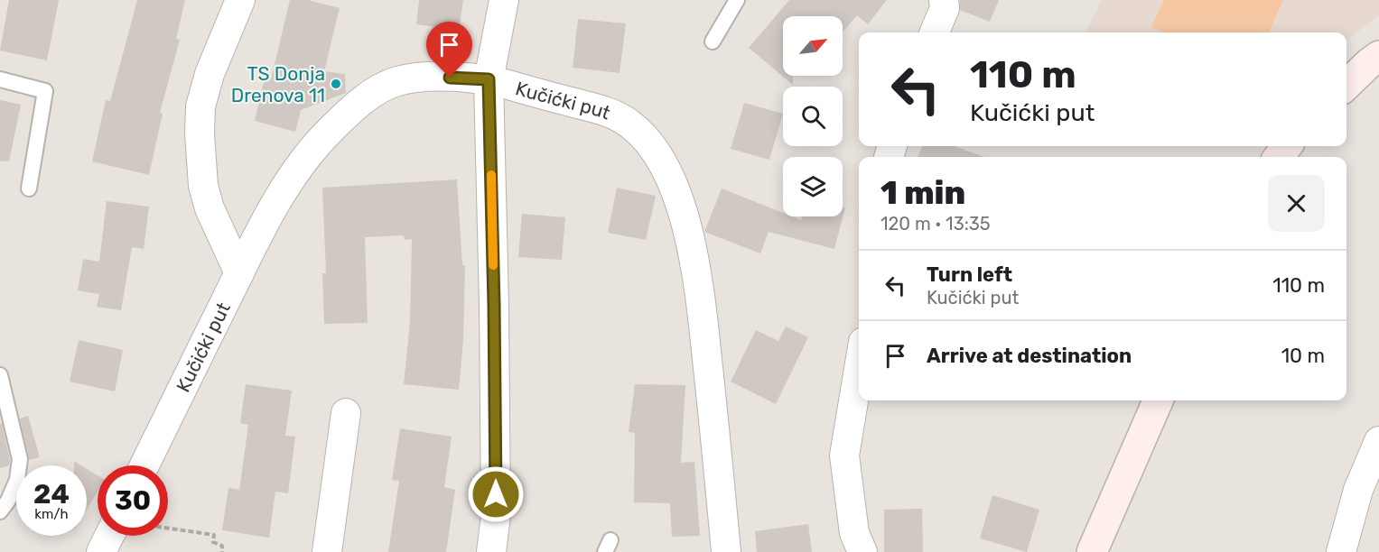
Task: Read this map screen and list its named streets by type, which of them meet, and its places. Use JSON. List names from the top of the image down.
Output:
{
  "streets": {
    "street": ["Kučićki put"]
  },
  "places": ["TS Donja Drenova 11"],
  "north": "top right",
  "page": {
    "turn": ["110 m", "Kučićki put"],
    "heading": ["1 min", "120 m · 13:35"],
    "list": [
      {
        "name": "Turn left",
        "note": "Kučićki put",
        "value": "110 m"
      },
      {
        "name": "Arrive at destination",
        "value": "10 m"
      }
    ],
    "speed": "24 km/h",
    "limit": "30"
  }
}
